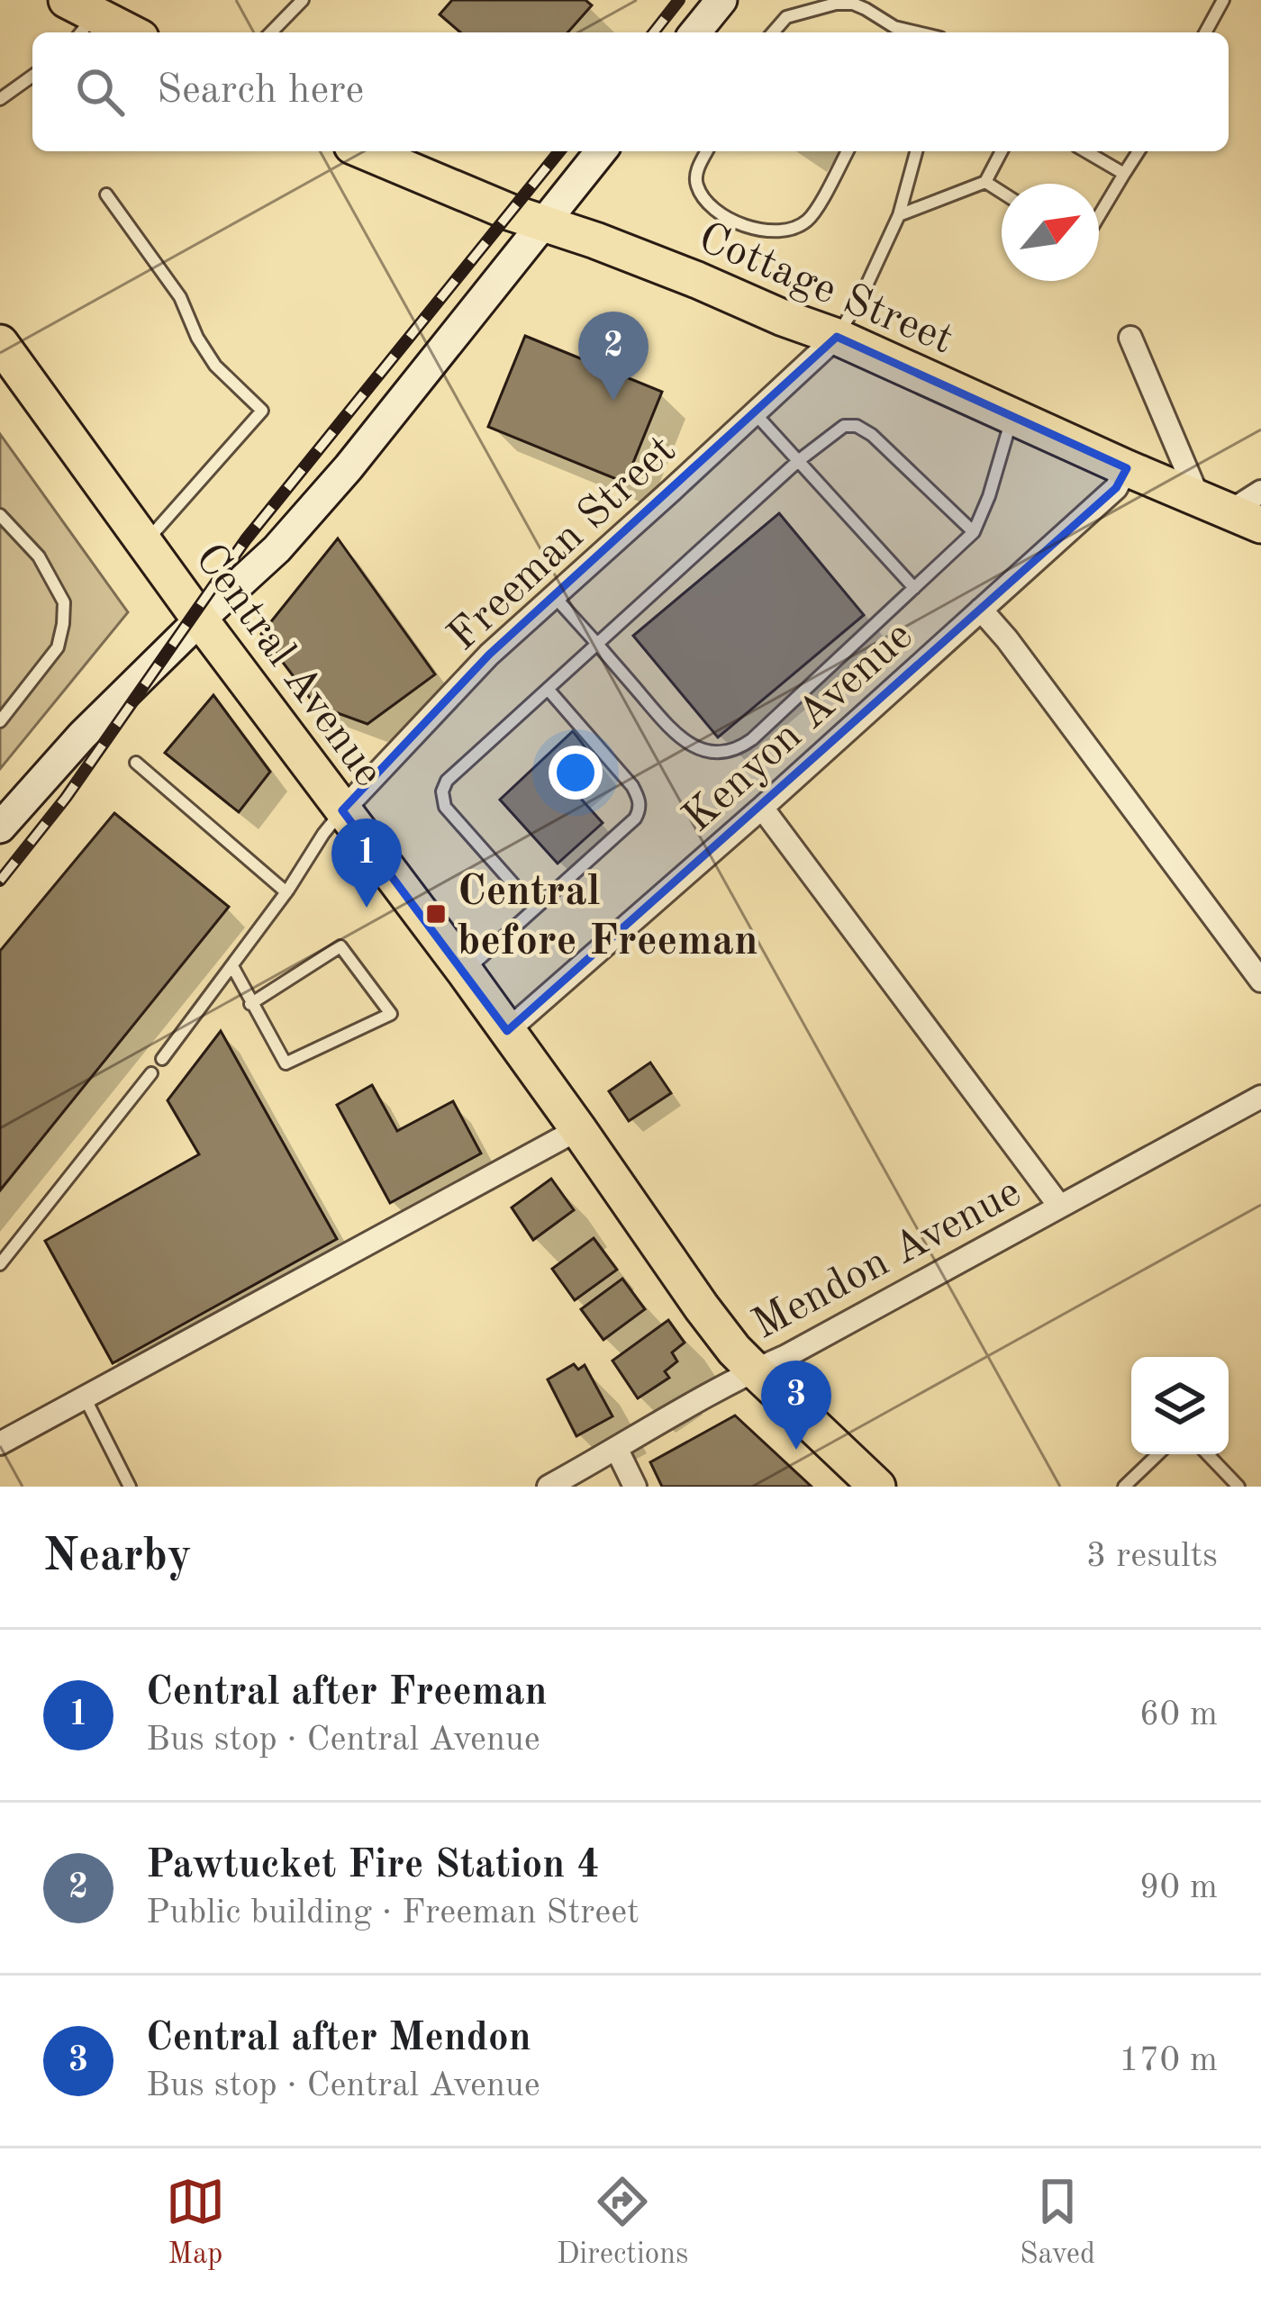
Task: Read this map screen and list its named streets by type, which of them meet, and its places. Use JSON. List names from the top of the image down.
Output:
{
  "streets": {
    "main road": ["Cottage Street", "Central Avenue"],
    "street": ["Freeman Street", "Kenyon Avenue", "Mendon Avenue"]
  },
  "crossings": [
    ["Cottage Street", "Freeman Street"],
    ["Cottage Street", "Kenyon Avenue"],
    ["Freeman Street", "Central Avenue"],
    ["Central Avenue", "Kenyon Avenue"],
    ["Central Avenue", "Mendon Avenue"]
  ],
  "places": {
    "transit": ["Central before Freeman"]
  },
  "north": "top right",
  "page": {
    "search": "Search here",
    "pins": ["2", "1", "3"],
    "heading": ["Nearby", "3 results"],
    "list": [
      {
        "mark": "1",
        "name": "Central after Freeman",
        "note": "Bus stop · Central Avenue",
        "value": "60 m"
      },
      {
        "mark": "2",
        "name": "Pawtucket Fire Station 4",
        "note": "Public building · Freeman Street",
        "value": "90 m"
      },
      {
        "mark": "3",
        "name": "Central after Mendon",
        "note": "Bus stop · Central Avenue",
        "value": "170 m"
      }
    ],
    "nav": ["Map", "Directions", "Saved"]
  }
}
